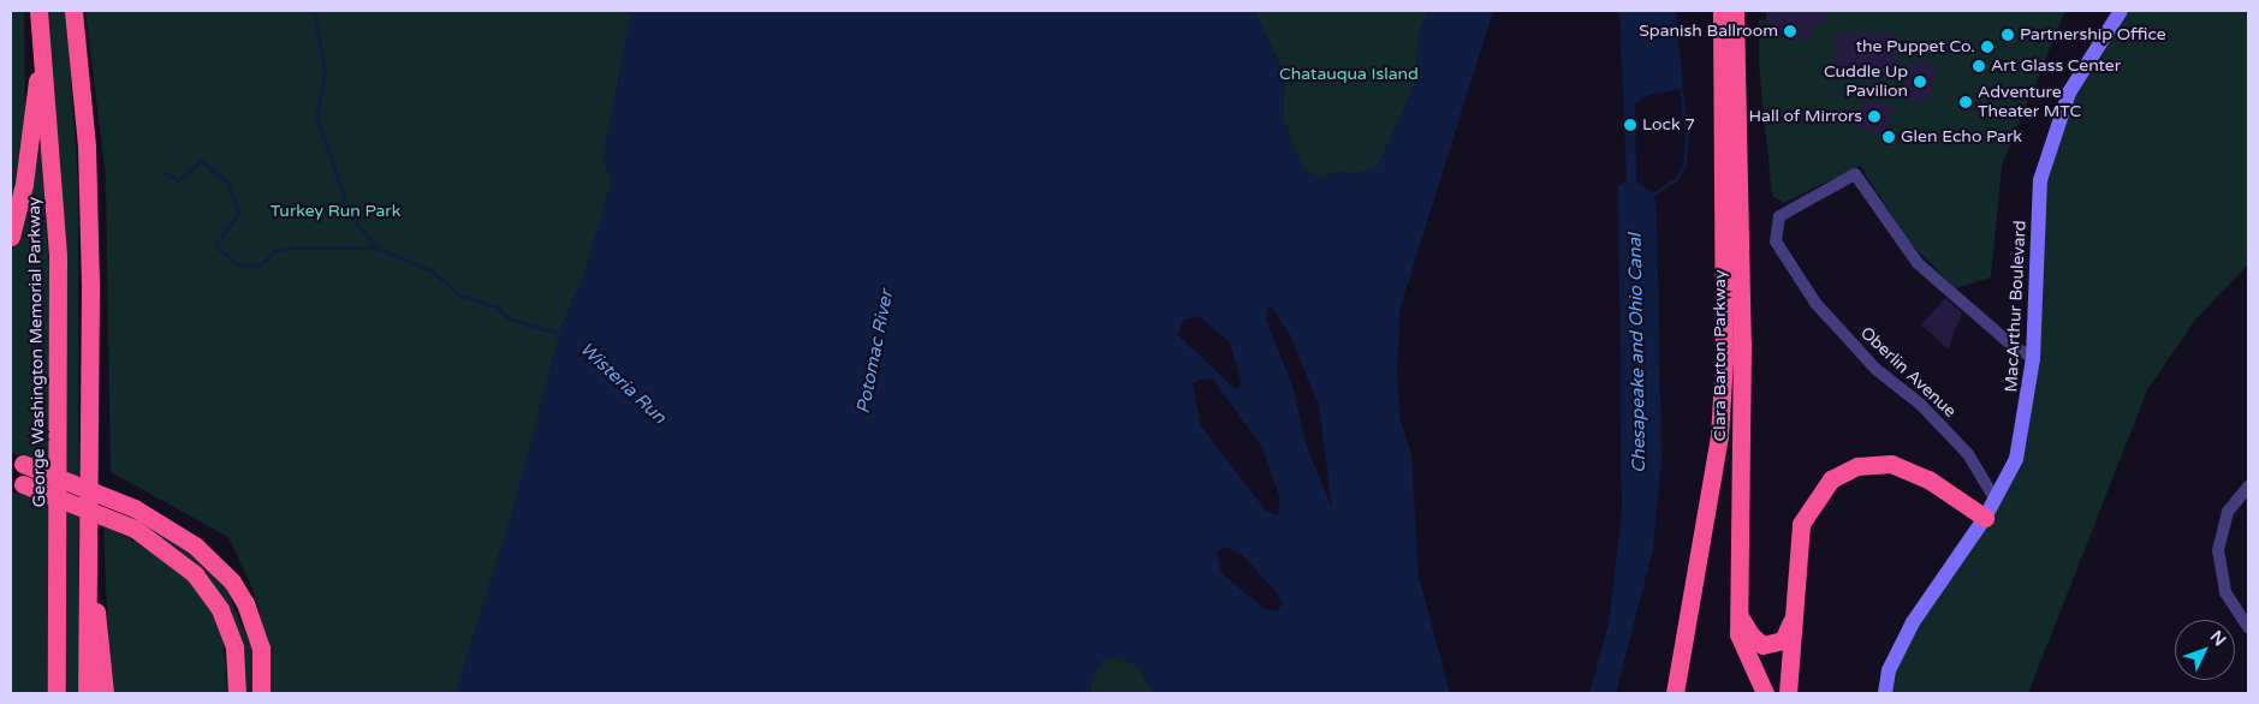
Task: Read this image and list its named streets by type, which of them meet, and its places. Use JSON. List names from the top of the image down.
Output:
{
  "streets": {
    "highway": ["George Washington Memorial Parkway", "Clara Barton Parkway"],
    "main road": ["MacArthur Boulevard"],
    "street": ["Oberlin Avenue"]
  },
  "crossings": [
    ["MacArthur Boulevard", "Oberlin Avenue"]
  ],
  "water": ["Potomac River", "Chesapeake and Ohio Canal", "Wisteria Run"],
  "parks": ["Chatauqua Island", "Turkey Run Park"],
  "places": [
    "Spanish Ballroom",
    "Partnership Office",
    "the Puppet Co.",
    "Art Glass Center",
    "Cuddle Up Pavilion",
    "Adventure Theater MTC",
    "Hall of Mirrors",
    "Lock 7",
    "Glen Echo Park"
  ],
  "north": "top right"
}
